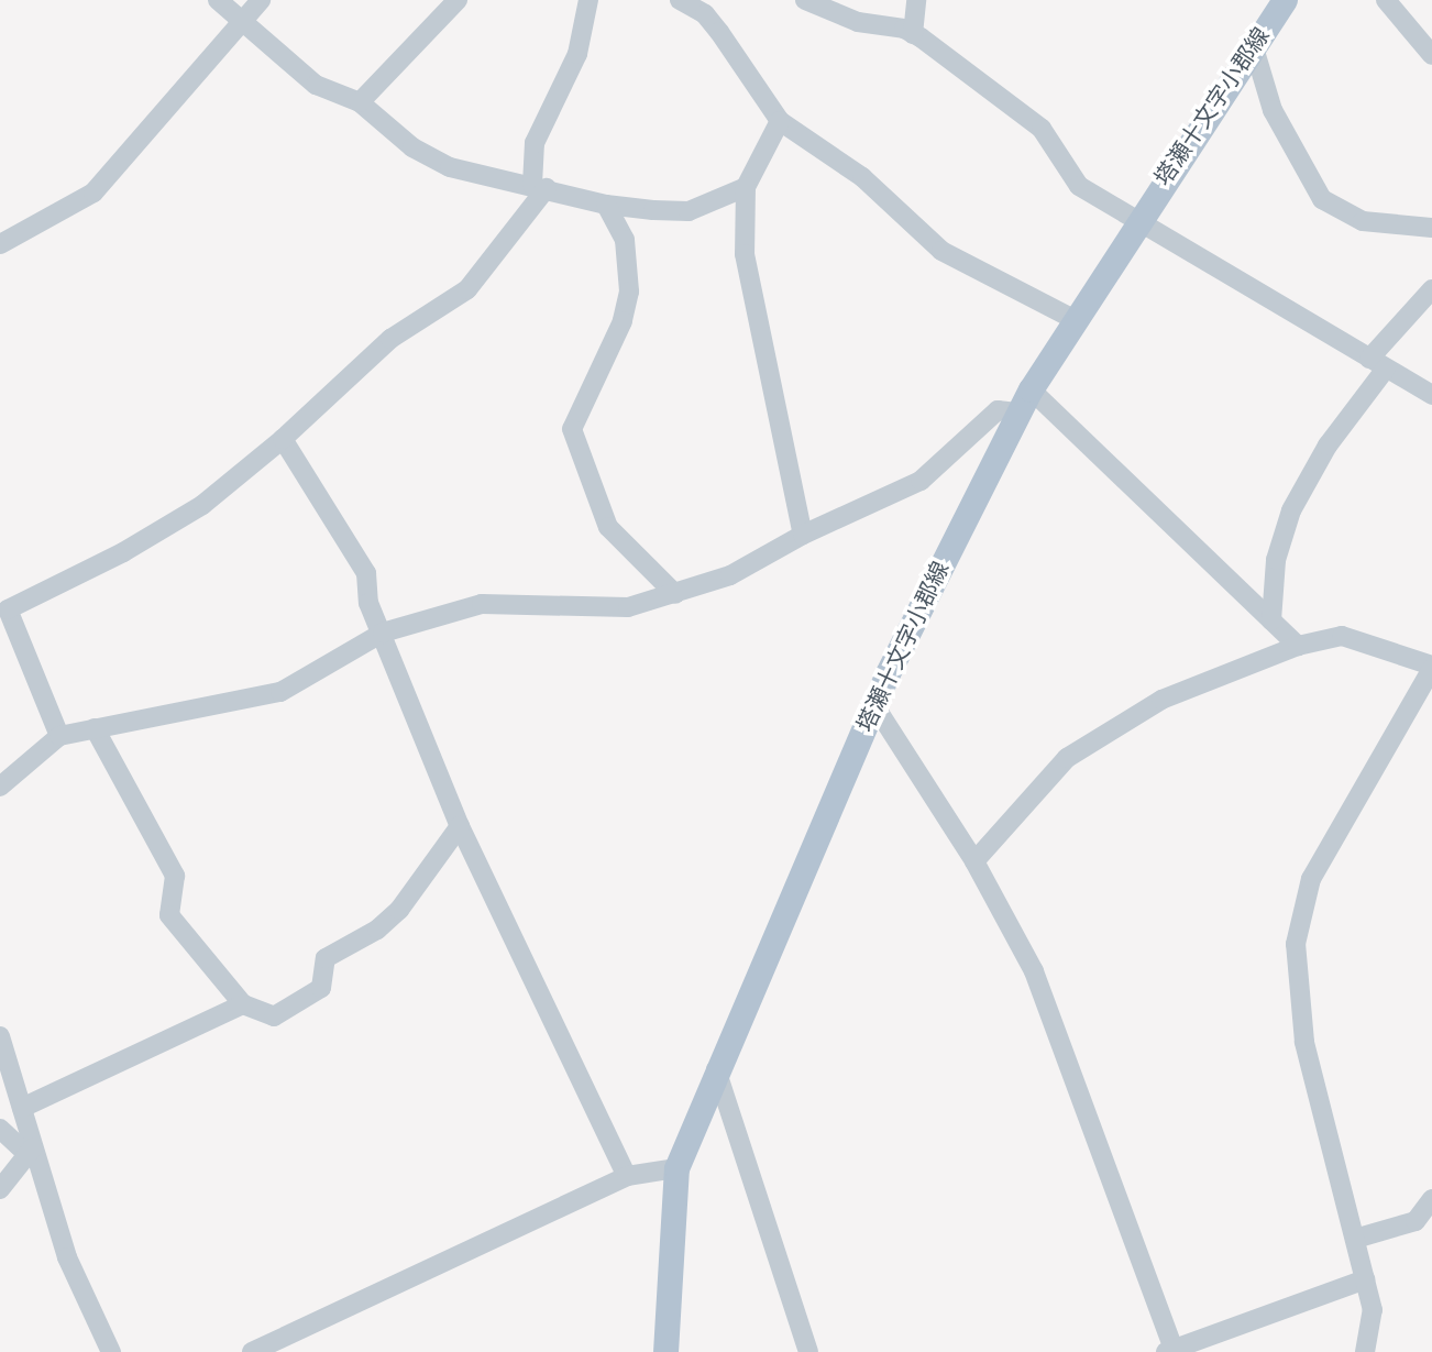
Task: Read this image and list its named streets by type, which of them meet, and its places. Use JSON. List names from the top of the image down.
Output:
{
  "streets": {
    "main road": ["塔瀬十文字小郡線"]
  }
}
